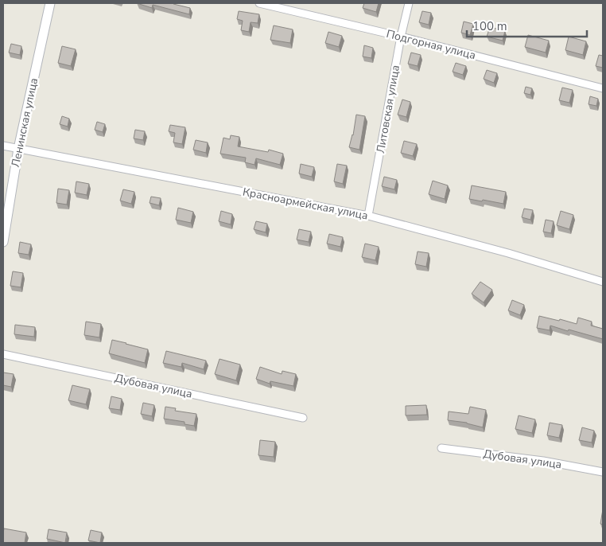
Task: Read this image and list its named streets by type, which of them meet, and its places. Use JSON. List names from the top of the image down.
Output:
{
  "streets": {
    "main road": ["Ленинская улица"],
    "street": [
      "Подгорная улица",
      "Литовская улица",
      "Красноармейская улица",
      "Дубовая улица"
    ]
  },
  "crossings": [
    ["Подгорная улица", "Литовская улица"],
    ["Литовская улица", "Красноармейская улица"],
    ["Ленинская улица", "Красноармейская улица"]
  ],
  "scale_bar": "100 m"
}
